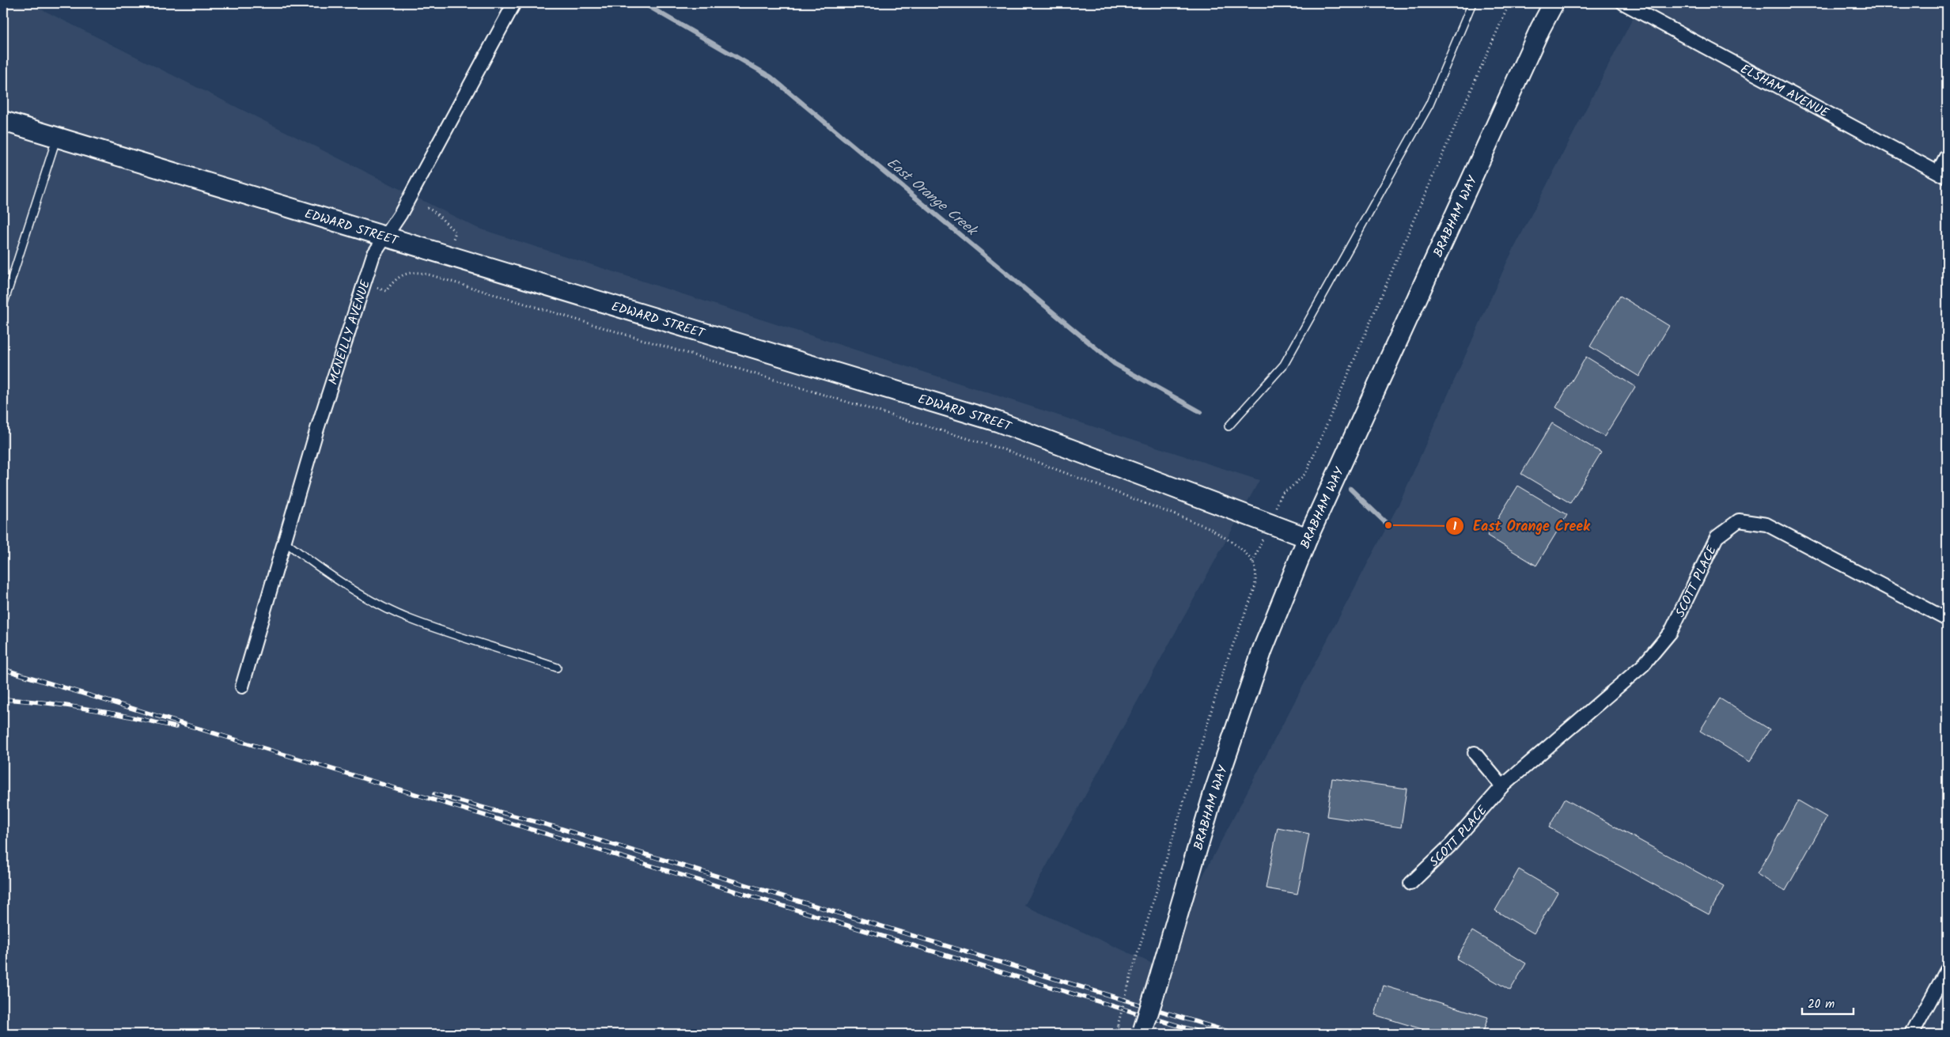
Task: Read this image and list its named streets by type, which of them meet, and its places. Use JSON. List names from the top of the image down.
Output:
{
  "streets": {
    "street": [
      "ELSHAM AVENUE",
      "BRABHAM WAY",
      "EDWARD STREET",
      "MCNEILLY AVENUE",
      "SCOTT PLACE"
    ]
  },
  "crossings": [
    ["BRABHAM WAY", "EDWARD STREET"],
    ["EDWARD STREET", "MCNEILLY AVENUE"]
  ],
  "water": ["East Orange Creek"],
  "places": ["East Orange Creek"],
  "scale_bar": "20 m"
}
